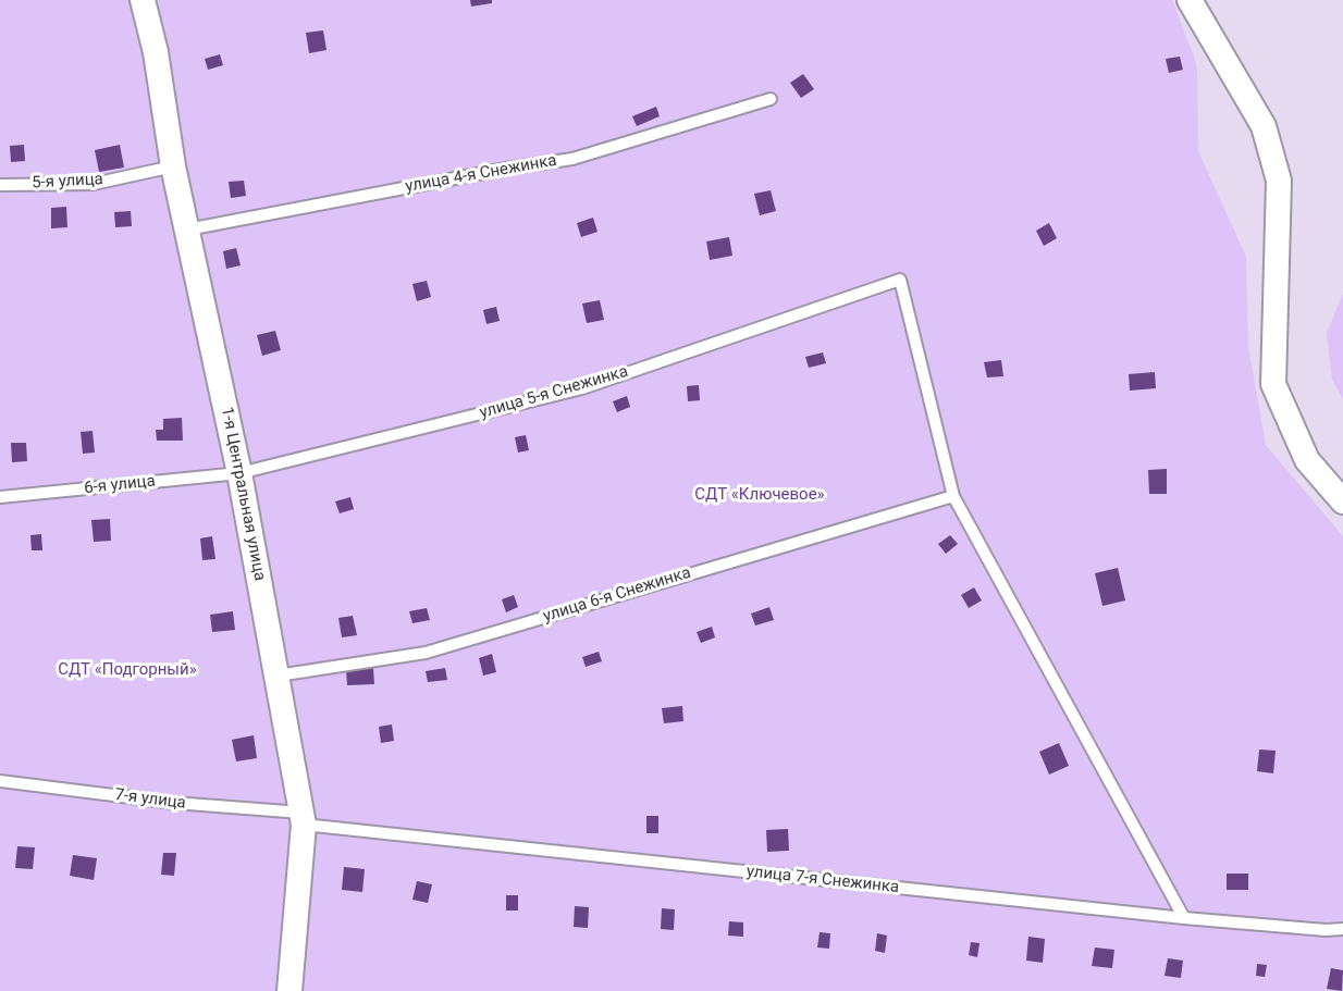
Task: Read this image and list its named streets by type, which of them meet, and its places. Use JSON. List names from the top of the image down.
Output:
{
  "streets": {
    "street": ["1-я Центральная улица"],
    "lane": [
      "улица 4-я Снежинка",
      "5-я улица",
      "улица 5-я Снежинка",
      "6-я улица",
      "улица 6-я Снежинка",
      "7-я улица",
      "улица 7-я Снежинка"
    ]
  },
  "crossings": [
    ["улица 4-я Снежинка", "1-я Центральная улица"],
    ["5-я улица", "1-я Центральная улица"],
    ["улица 5-я Снежинка", "6-я улица"],
    ["улица 5-я Снежинка", "1-я Центральная улица"],
    ["улица 5-я Снежинка", "улица 6-я Снежинка"],
    ["6-я улица", "1-я Центральная улица"],
    ["1-я Центральная улица", "улица 6-я Снежинка"],
    ["1-я Центральная улица", "7-я улица"],
    ["1-я Центральная улица", "улица 7-я Снежинка"],
    ["7-я улица", "улица 7-я Снежинка"]
  ],
  "parks": ["СДТ «Ключевое»", "СДТ «Подгорный»"]
}
